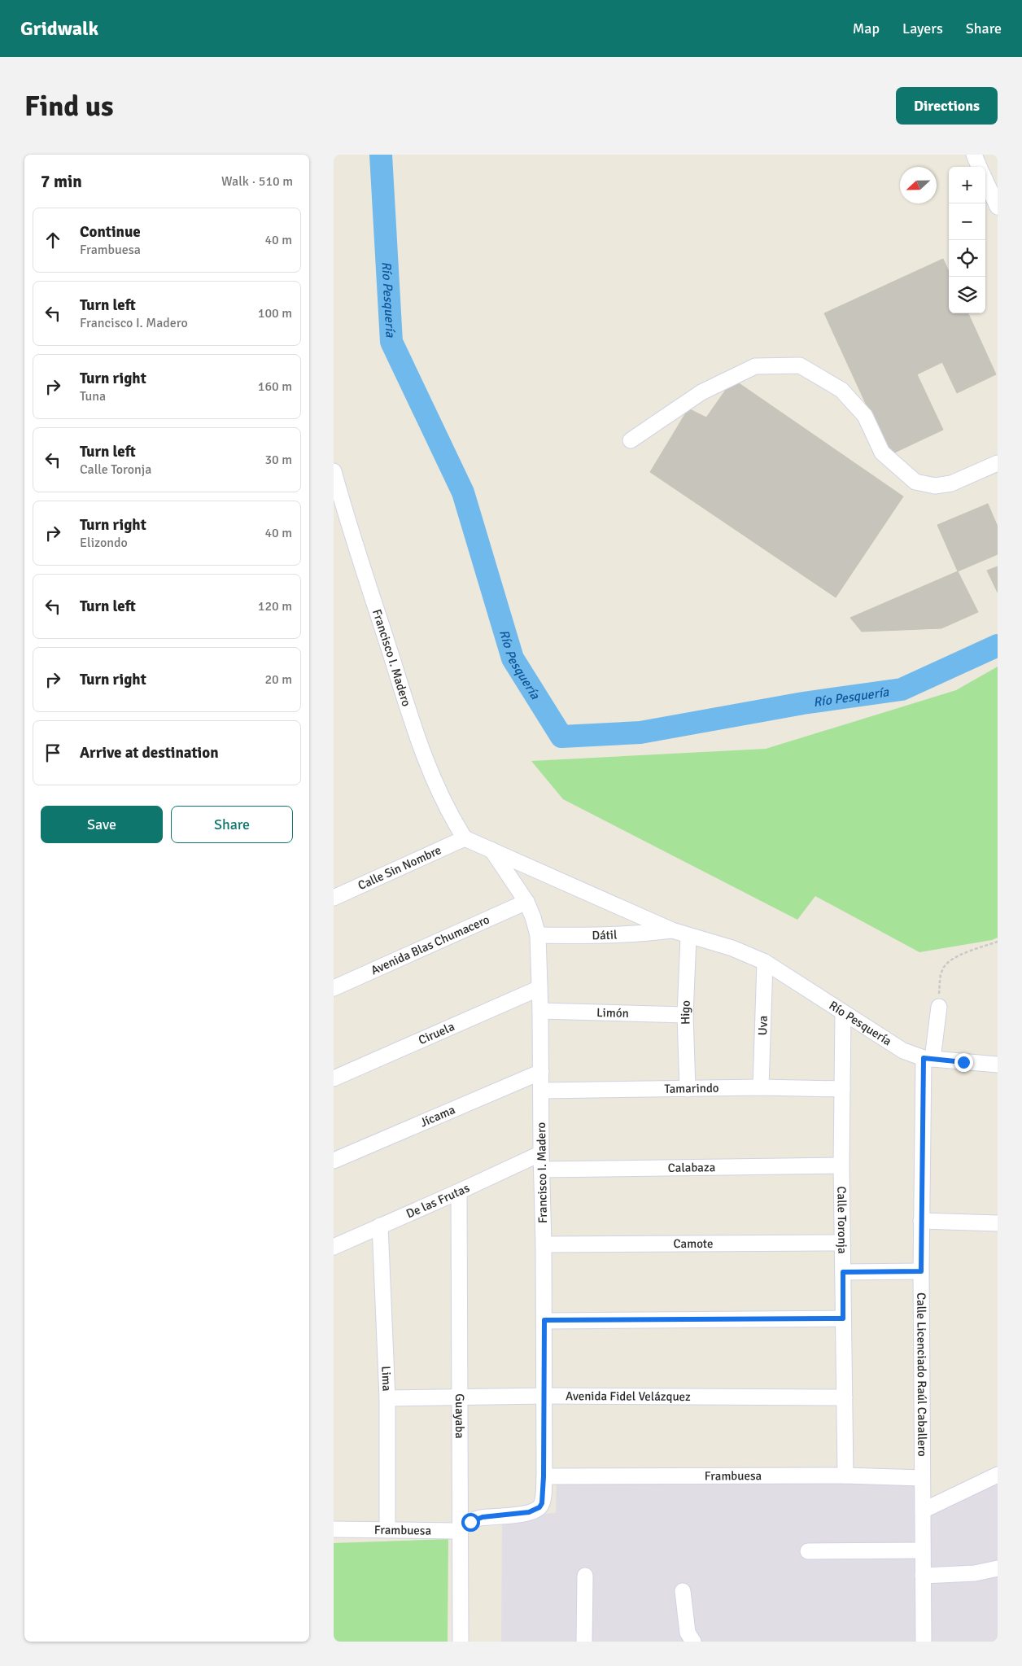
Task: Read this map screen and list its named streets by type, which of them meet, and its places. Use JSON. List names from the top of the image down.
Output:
{
  "streets": {
    "street": [
      "Francisco I. Madero",
      "Calle Sin Nombre",
      "Dátil",
      "Avenida Blas Chumacero",
      "Higo",
      "Limón",
      "Río Pesquería",
      "Uva",
      "Ciruela",
      "Tamarindo",
      "Jícama",
      "Calabaza",
      "De las Frutas",
      "Calle Toronja",
      "Camote",
      "Calle Licenciado Raúl Caballero",
      "Lima",
      "Avenida Fidel Velázquez",
      "Guayaba",
      "Frambuesa"
    ]
  },
  "crossings": [
    ["Francisco I. Madero", "Calle Sin Nombre"],
    ["Francisco I. Madero", "Dátil"],
    ["Francisco I. Madero", "Avenida Blas Chumacero"],
    ["Francisco I. Madero", "Limón"],
    ["Francisco I. Madero", "Río Pesquería"],
    ["Francisco I. Madero", "Ciruela"],
    ["Francisco I. Madero", "Tamarindo"],
    ["Francisco I. Madero", "Jícama"],
    ["Francisco I. Madero", "Calabaza"],
    ["Francisco I. Madero", "De las Frutas"],
    ["Francisco I. Madero", "Camote"],
    ["Francisco I. Madero", "Avenida Fidel Velázquez"],
    ["Francisco I. Madero", "Frambuesa"],
    ["Calle Sin Nombre", "Río Pesquería"],
    ["Dátil", "Río Pesquería"],
    ["Higo", "Limón"],
    ["Higo", "Río Pesquería"],
    ["Higo", "Tamarindo"],
    ["Río Pesquería", "Uva"],
    ["Río Pesquería", "Calle Toronja"],
    ["Río Pesquería", "Calle Licenciado Raúl Caballero"],
    ["Uva", "Tamarindo"],
    ["Tamarindo", "Calle Toronja"],
    ["Calabaza", "Calle Toronja"],
    ["De las Frutas", "Lima"],
    ["De las Frutas", "Guayaba"],
    ["Calle Toronja", "Camote"],
    ["Calle Toronja", "Avenida Fidel Velázquez"],
    ["Calle Toronja", "Frambuesa"],
    ["Calle Licenciado Raúl Caballero", "Frambuesa"],
    ["Lima", "Avenida Fidel Velázquez"],
    ["Lima", "Frambuesa"],
    ["Avenida Fidel Velázquez", "Guayaba"],
    ["Guayaba", "Frambuesa"]
  ],
  "water": ["Río Pesquería"],
  "north": "left",
  "page": {
    "header": "Gridwalk",
    "nav": ["Map", "Layers", "Share"],
    "buttons": [
      "Directions",
      ["Save", "Share"]
    ],
    "title": "Find us",
    "heading": ["7 min", "Walk · 510 m"],
    "map_buttons": ["+", "−"],
    "list": [
      ["Continue", "Frambuesa", "40 m"],
      ["Turn left", "Francisco I. Madero", "100 m"],
      ["Turn right", "Tuna", "160 m"],
      ["Turn left", "Calle Toronja", "30 m"],
      ["Turn right", "Elizondo", "40 m"],
      ["Turn left", "120 m"],
      ["Turn right", "20 m"],
      "Arrive at destination"
    ]
  }
}
